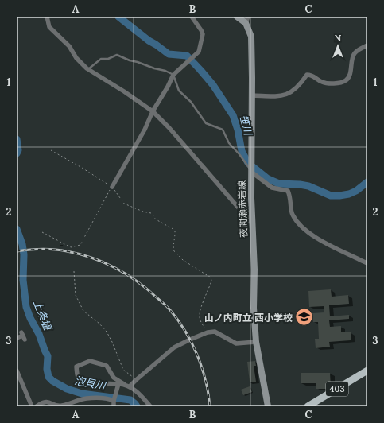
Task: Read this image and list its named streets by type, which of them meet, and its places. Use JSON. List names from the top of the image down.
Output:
{
  "streets": {
    "highway": ["403"],
    "main road": ["夜間瀬赤岩線"]
  },
  "water": ["笹川", "上条堰", "泡貝川"],
  "places": {
    "school or university": ["山ノ内町立 西小学校"]
  },
  "north": "top",
  "grid": {
    "columns": ["A", "B", "C"],
    "rows": ["1", "2", "3"]
  }
}
